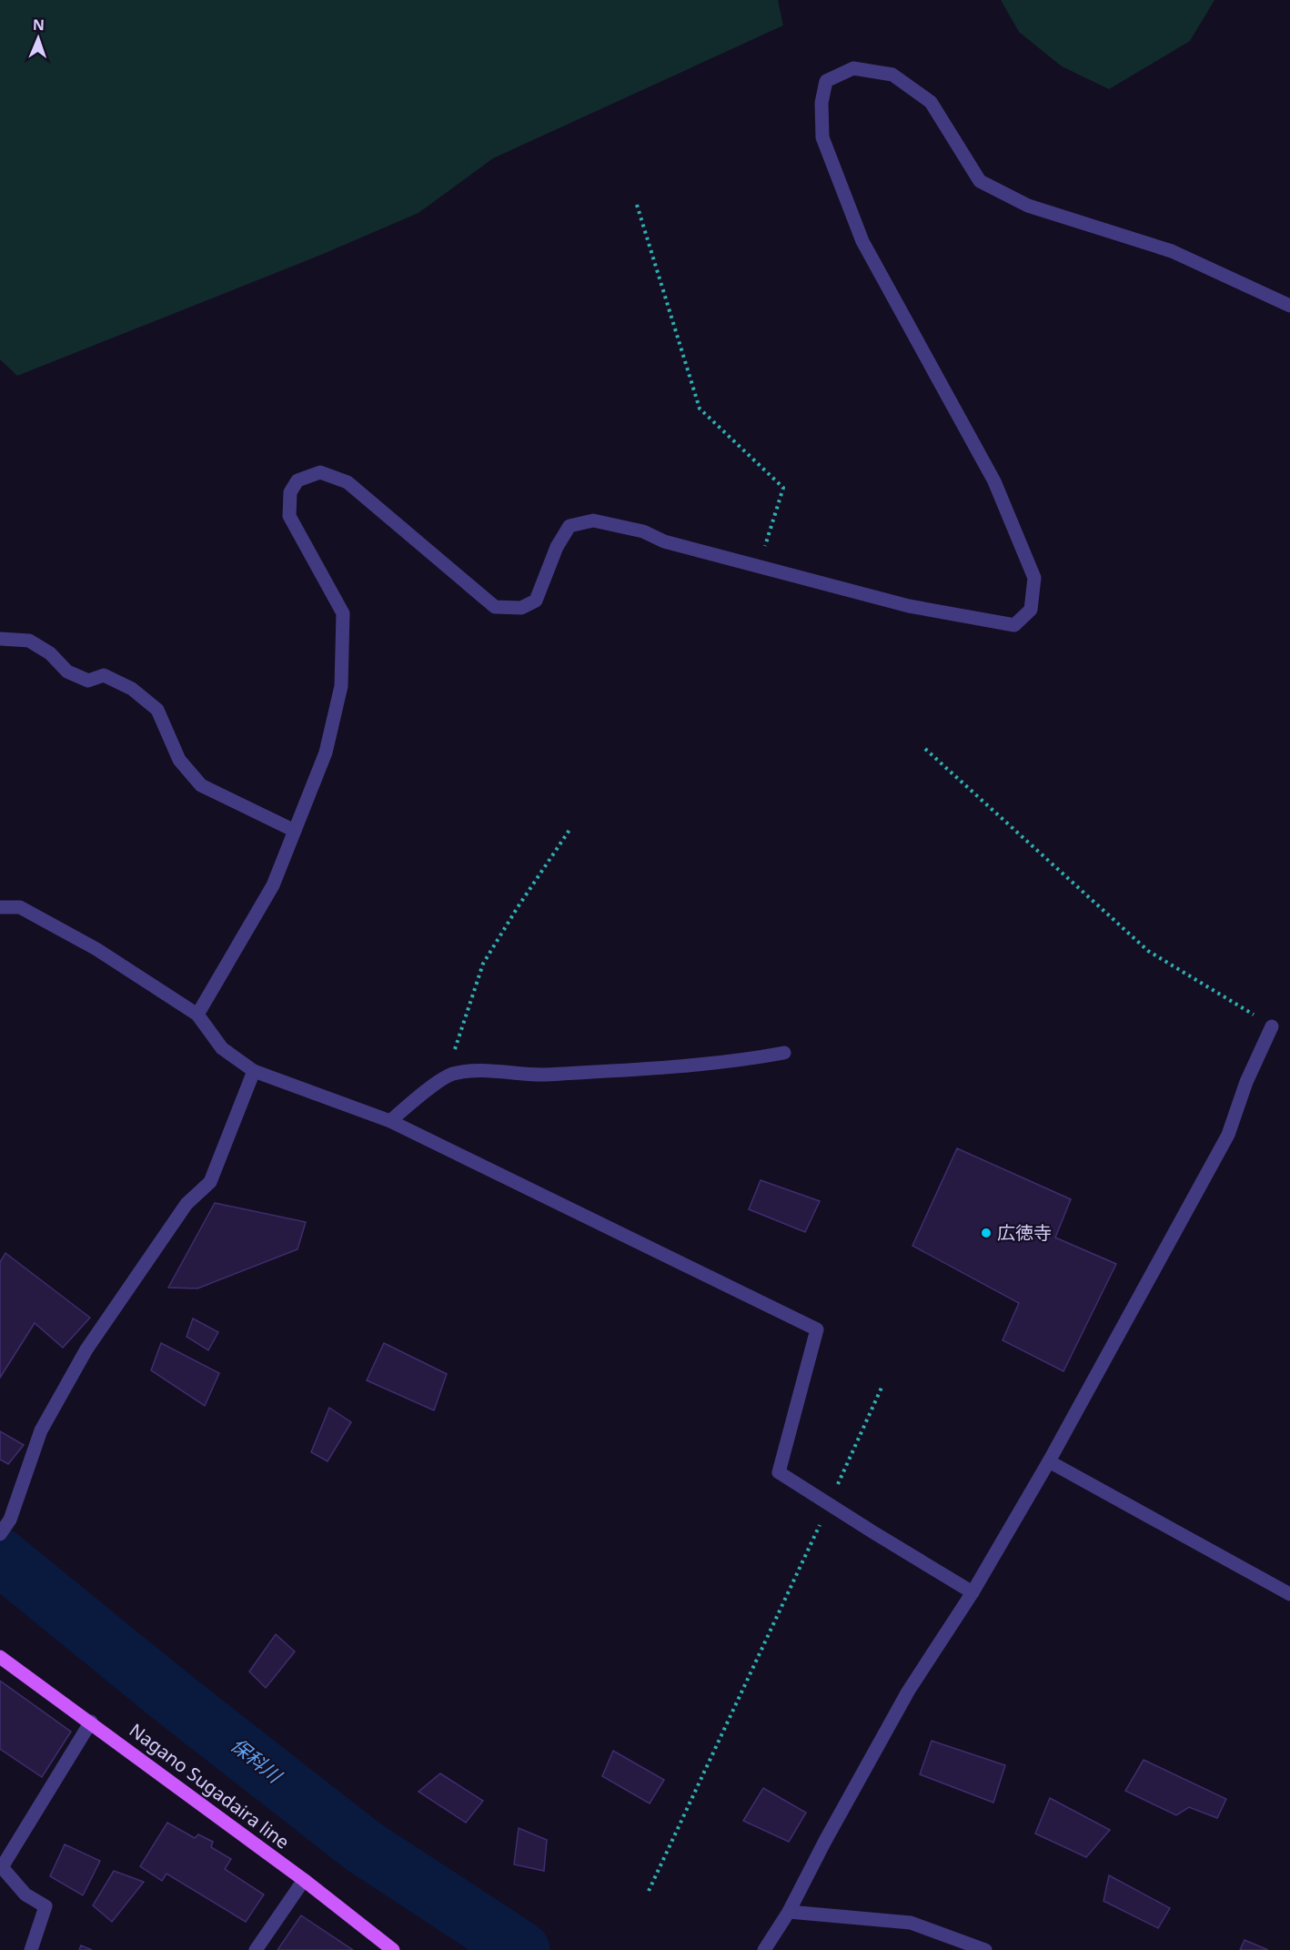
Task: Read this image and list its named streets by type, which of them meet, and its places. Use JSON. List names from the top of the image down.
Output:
{
  "streets": {
    "main road": ["Nagano Sugadaira line"]
  },
  "water": ["保科川"],
  "places": ["広徳寺"],
  "north": "top"
}
